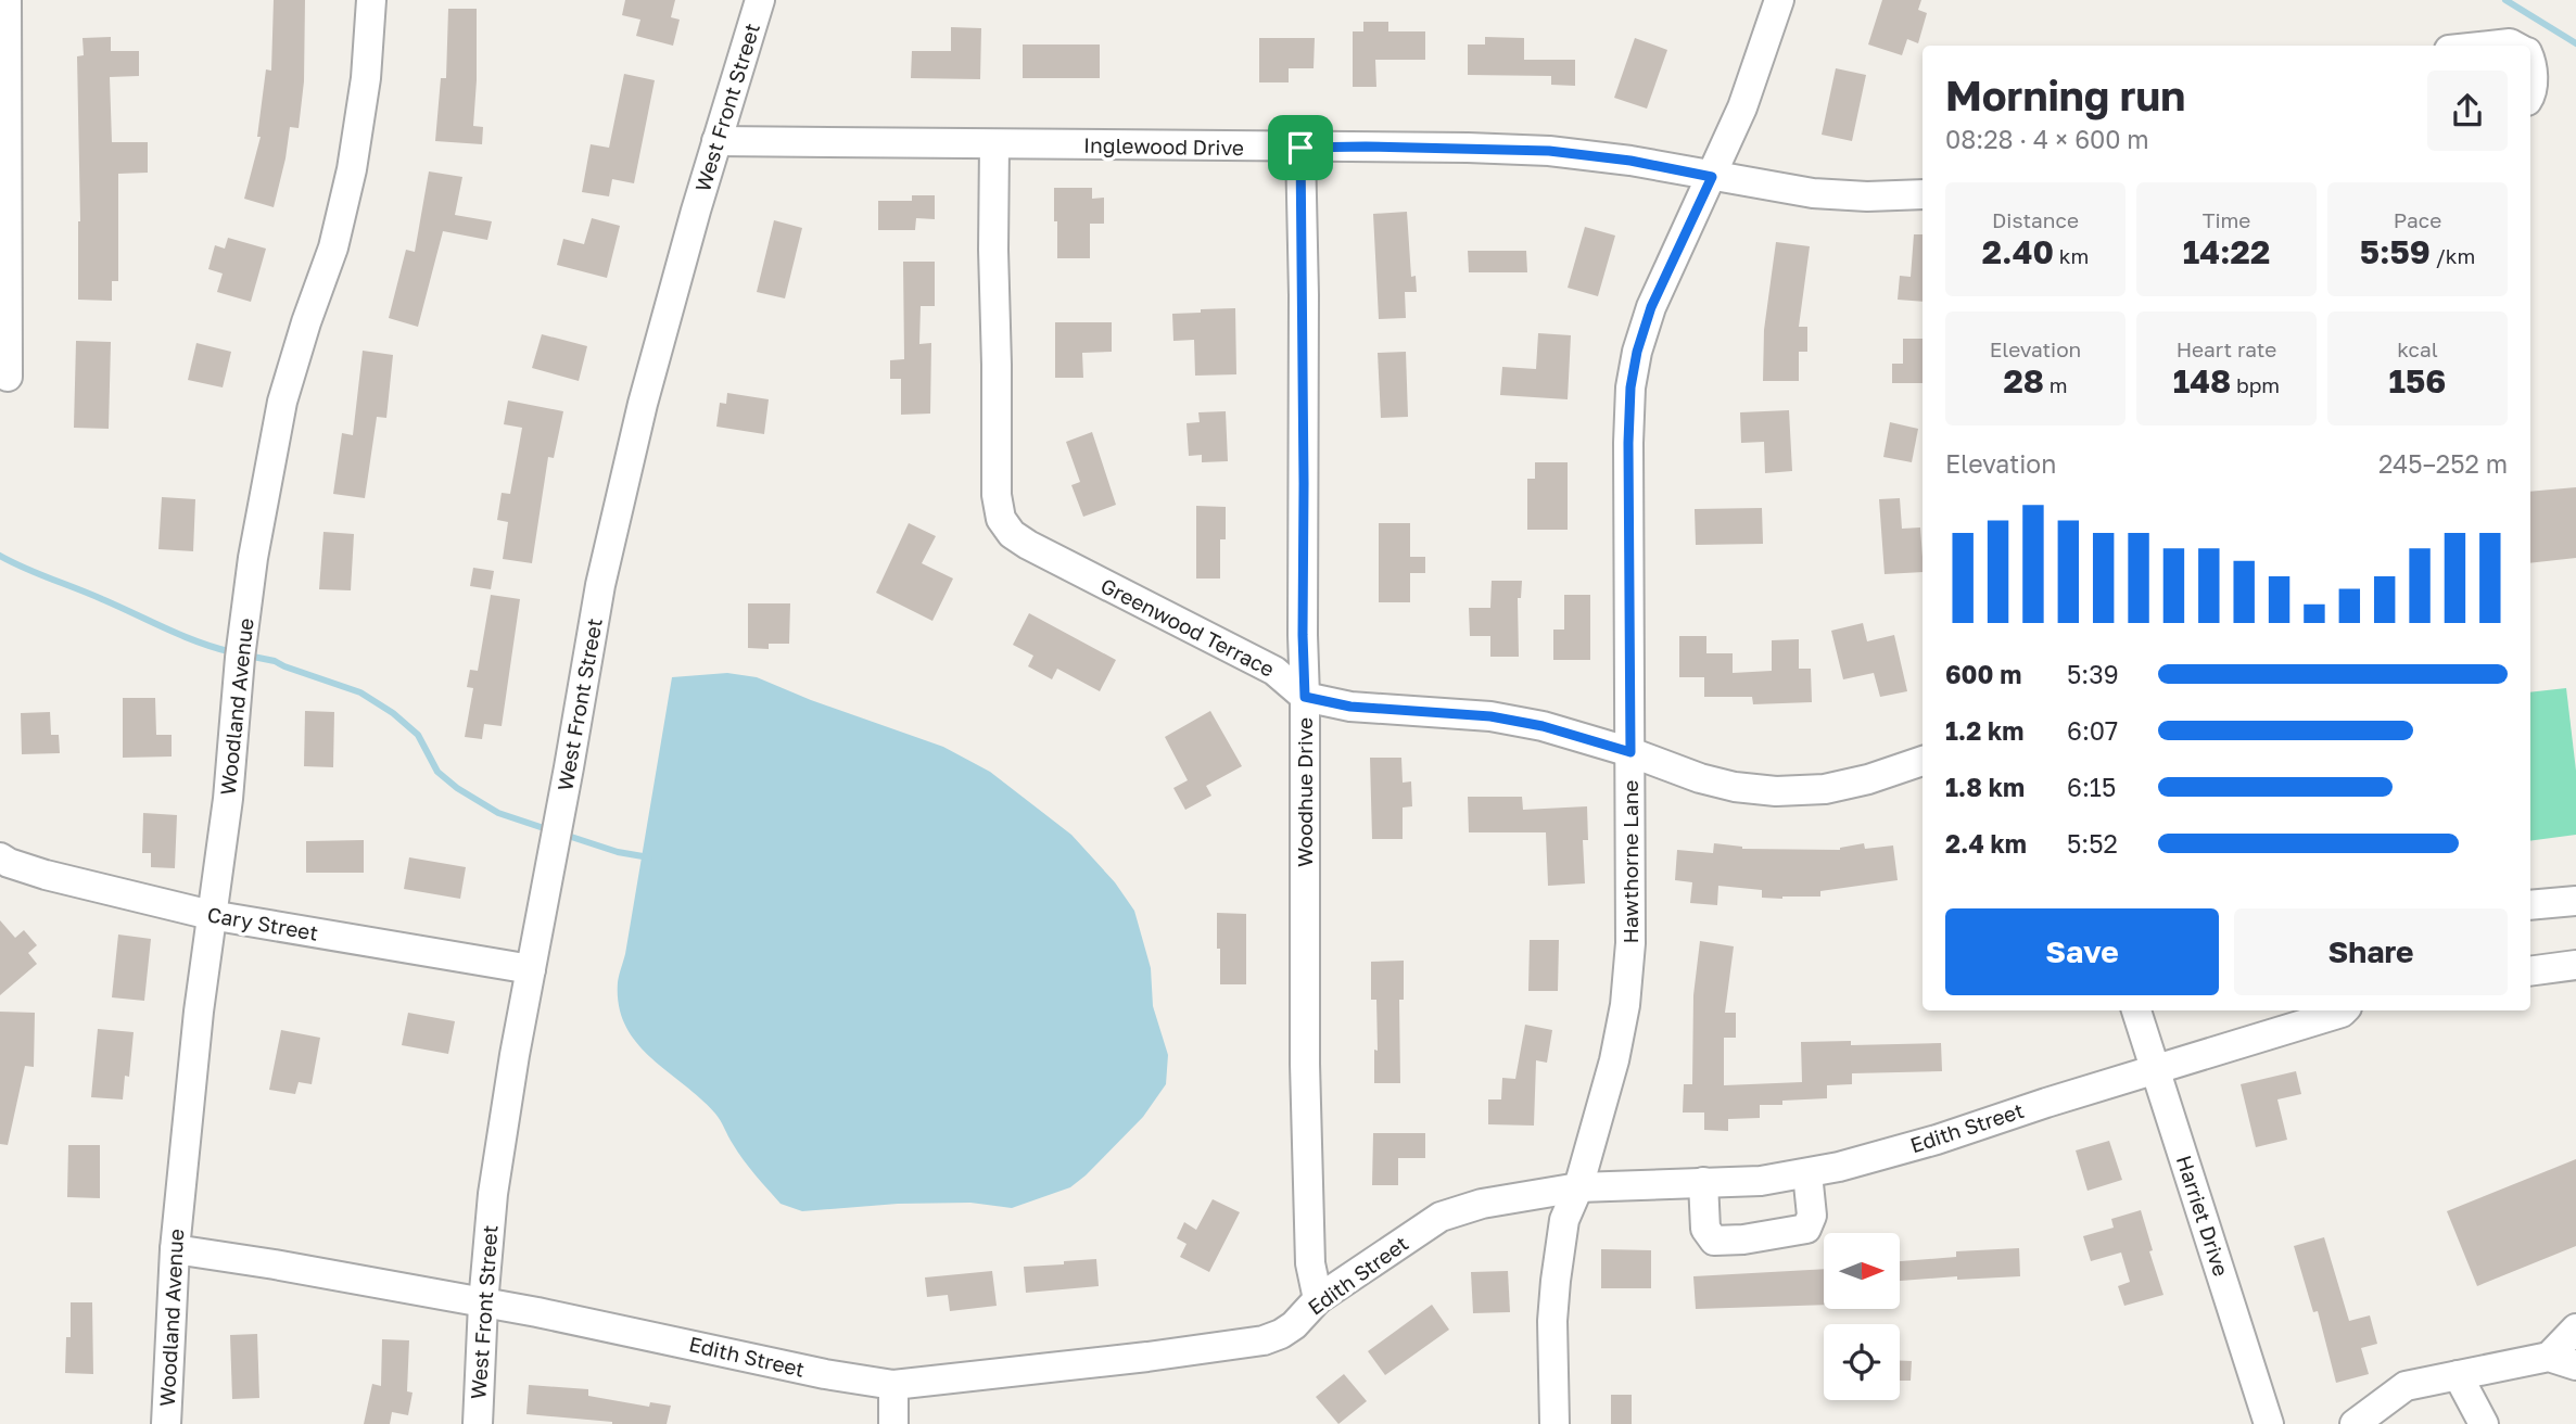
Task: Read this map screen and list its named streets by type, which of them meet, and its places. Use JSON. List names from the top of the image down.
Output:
{
  "streets": {
    "street": [
      "West Front Street",
      "Inglewood Drive",
      "Greenwood Terrace",
      "Woodland Avenue",
      "Woodhue Drive",
      "Hawthorne Lane",
      "Cary Street",
      "Edith Street",
      "Harriet Drive"
    ]
  },
  "crossings": [
    ["West Front Street", "Inglewood Drive"],
    ["West Front Street", "Cary Street"],
    ["West Front Street", "Edith Street"],
    ["Inglewood Drive", "Greenwood Terrace"],
    ["Inglewood Drive", "Woodhue Drive"],
    ["Inglewood Drive", "Hawthorne Lane"],
    ["Greenwood Terrace", "Woodhue Drive"],
    ["Greenwood Terrace", "Hawthorne Lane"],
    ["Woodland Avenue", "Cary Street"],
    ["Woodland Avenue", "Edith Street"],
    ["Woodhue Drive", "Edith Street"],
    ["Hawthorne Lane", "Edith Street"],
    ["Edith Street", "Harriet Drive"]
  ],
  "north": "right",
  "page": {
    "heading": ["Morning run", "08:28 · 4 × 600 m"],
    "stats": [
      ["Distance", "2.40 km"],
      ["Time", "14:22"],
      ["Pace", "5:59 /km"],
      ["Elevation", "28 m"],
      ["Heart rate", "148 bpm"],
      ["kcal", "156"]
    ],
    "chart": ["Elevation", "245–252 m"],
    "list": [
      {
        "name": "600 m",
        "note": "5:39"
      },
      {
        "name": "1.2 km",
        "note": "6:07"
      },
      {
        "name": "1.8 km",
        "note": "6:15"
      },
      {
        "name": "2.4 km",
        "note": "5:52"
      }
    ],
    "buttons": ["Save", "Share"]
  }
}
